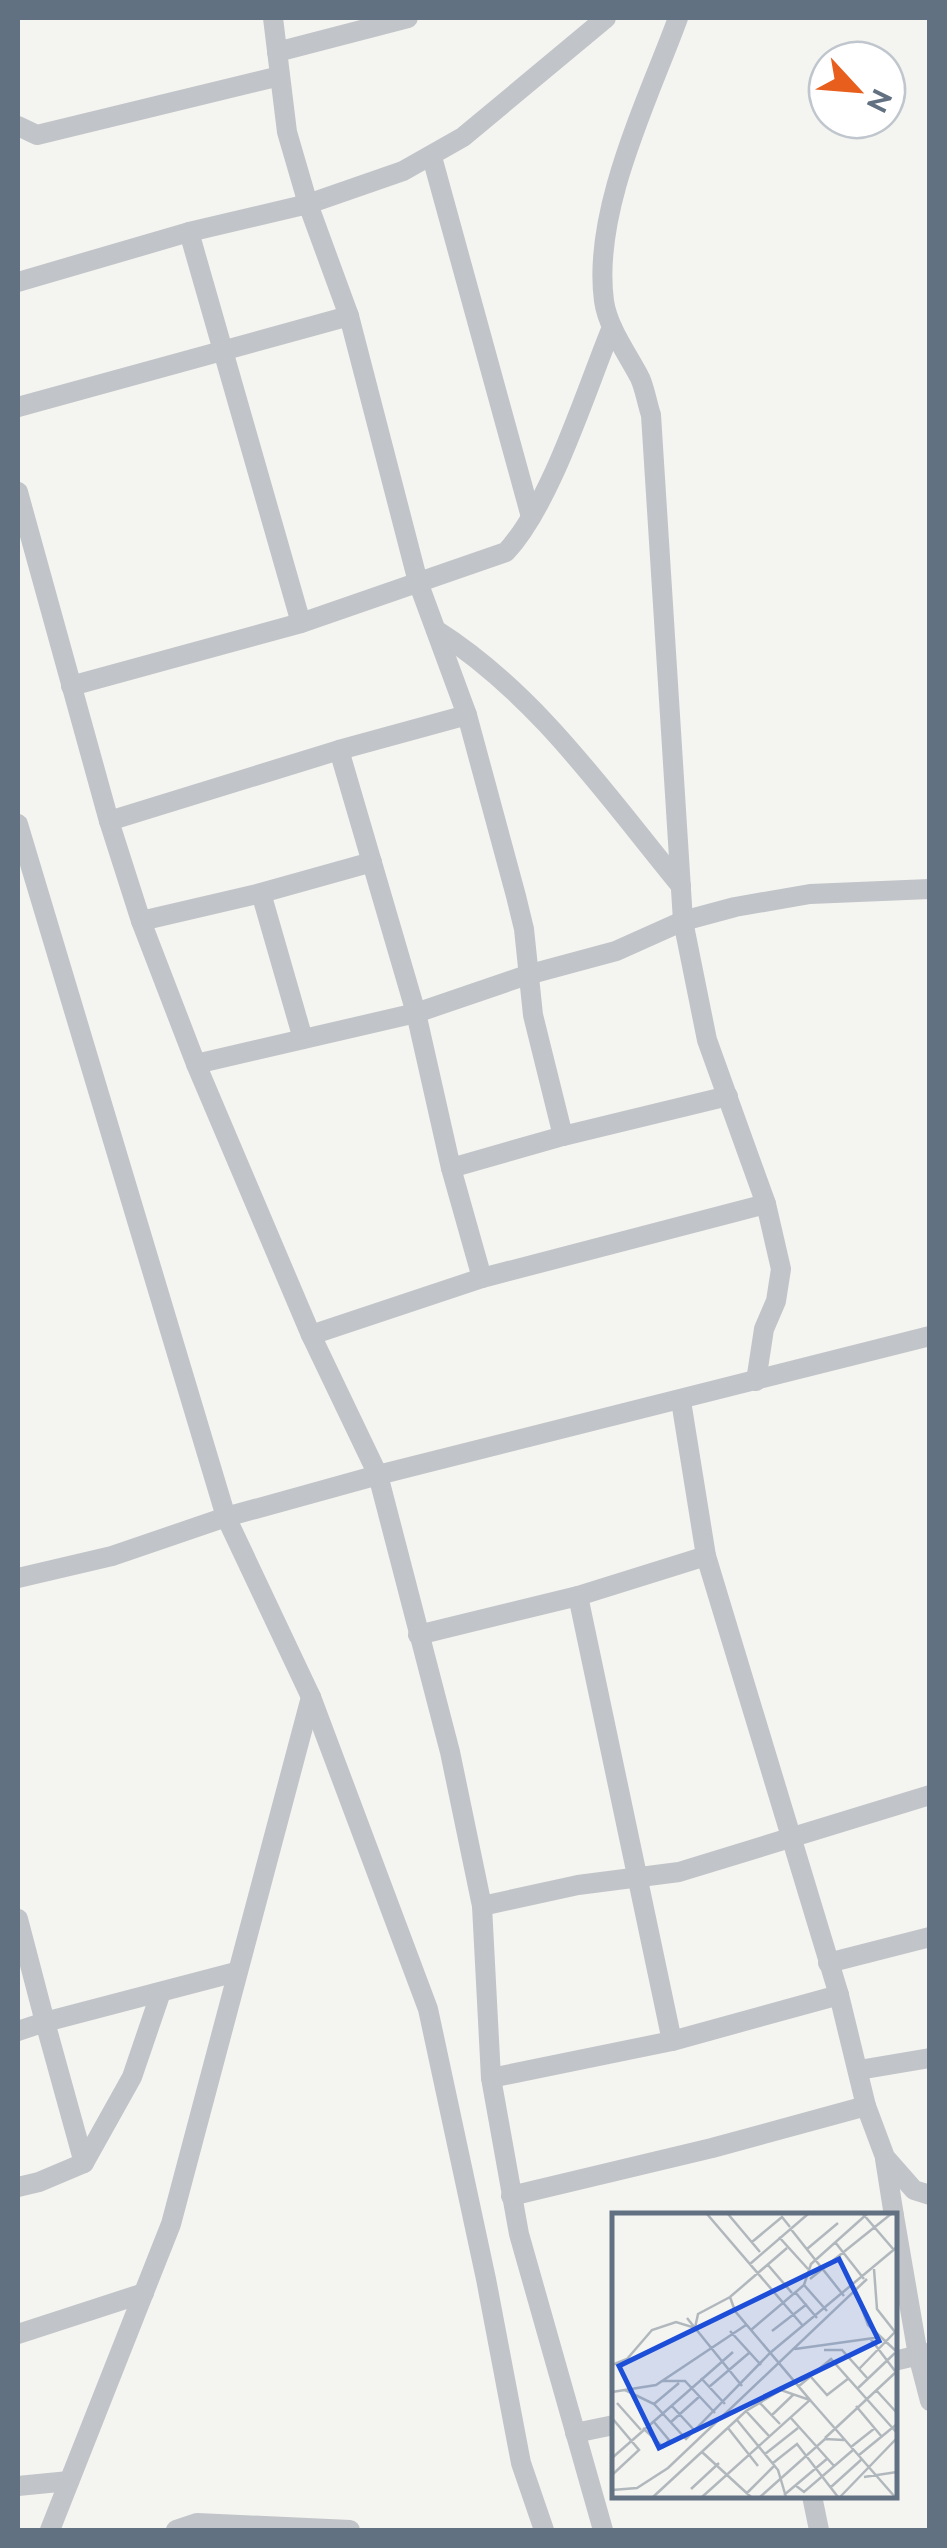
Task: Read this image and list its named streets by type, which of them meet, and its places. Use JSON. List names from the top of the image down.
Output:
{
  "north": "bottom right"
}
